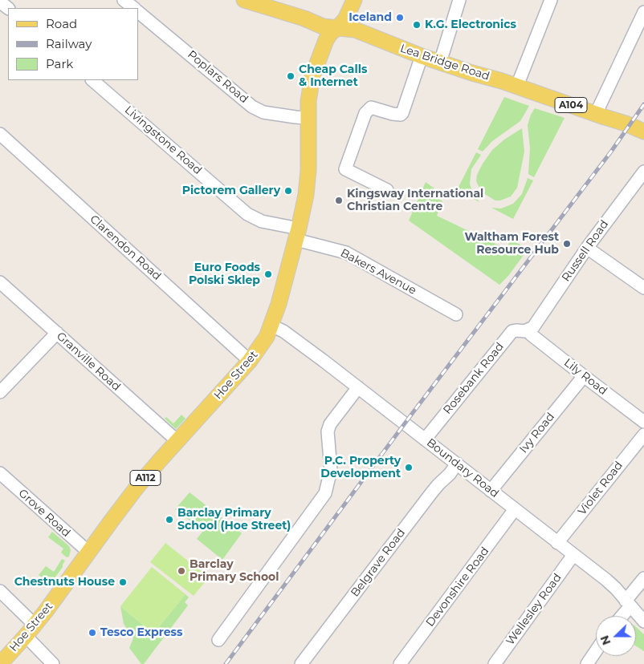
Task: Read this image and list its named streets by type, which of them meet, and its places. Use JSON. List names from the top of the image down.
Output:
{
  "streets": {
    "main road": [
      "Lea Bridge Road",
      "A104",
      "Hoe Street",
      "A112"
    ],
    "street": [
      "Poplars Road",
      "Livingstone Road",
      "Clarendon Road",
      "Russell Road",
      "Bakers Avenue",
      "Granville Road",
      "Lily Road",
      "Rosebank Road",
      "Ivy Road",
      "Boundary Road",
      "Violet Road",
      "Grove Road",
      "Belgrave Road",
      "Devonshire Road",
      "Wellesley Road"
    ]
  },
  "crossings": [
    ["Lea Bridge Road", "Hoe Street"],
    ["Lea Bridge Road", "A112"],
    ["Poplars Road", "Hoe Street"],
    ["Livingstone Road", "Bakers Avenue"],
    ["Livingstone Road", "Hoe Street"],
    ["Clarendon Road", "Hoe Street"],
    ["Russell Road", "Lily Road"],
    ["Russell Road", "Rosebank Road"],
    ["Bakers Avenue", "Hoe Street"],
    ["Granville Road", "Hoe Street"],
    ["Hoe Street", "Boundary Road"],
    ["Hoe Street", "A112"],
    ["Hoe Street", "Grove Road"],
    ["Lily Road", "Rosebank Road"],
    ["Lily Road", "Ivy Road"],
    ["Rosebank Road", "Boundary Road"],
    ["Ivy Road", "Boundary Road"],
    ["Boundary Road", "Violet Road"],
    ["Boundary Road", "Belgrave Road"],
    ["Boundary Road", "Devonshire Road"],
    ["Boundary Road", "Wellesley Road"]
  ],
  "places": [
    "Iceland",
    "K.G. Electronics",
    "Cheap Calls & Internet",
    "Pictorem Gallery",
    "Kingsway International Christian Centre",
    "Waltham Forest Resource Hub",
    "Euro Foods Polski Sklep",
    "P.C. Property Development",
    "Barclay Primary School (Hoe Street)",
    "Barclay Primary School",
    "Chestnuts House",
    "Tesco Express"
  ],
  "legend": ["Road", "Railway", "Park"],
  "north": "left"
}
